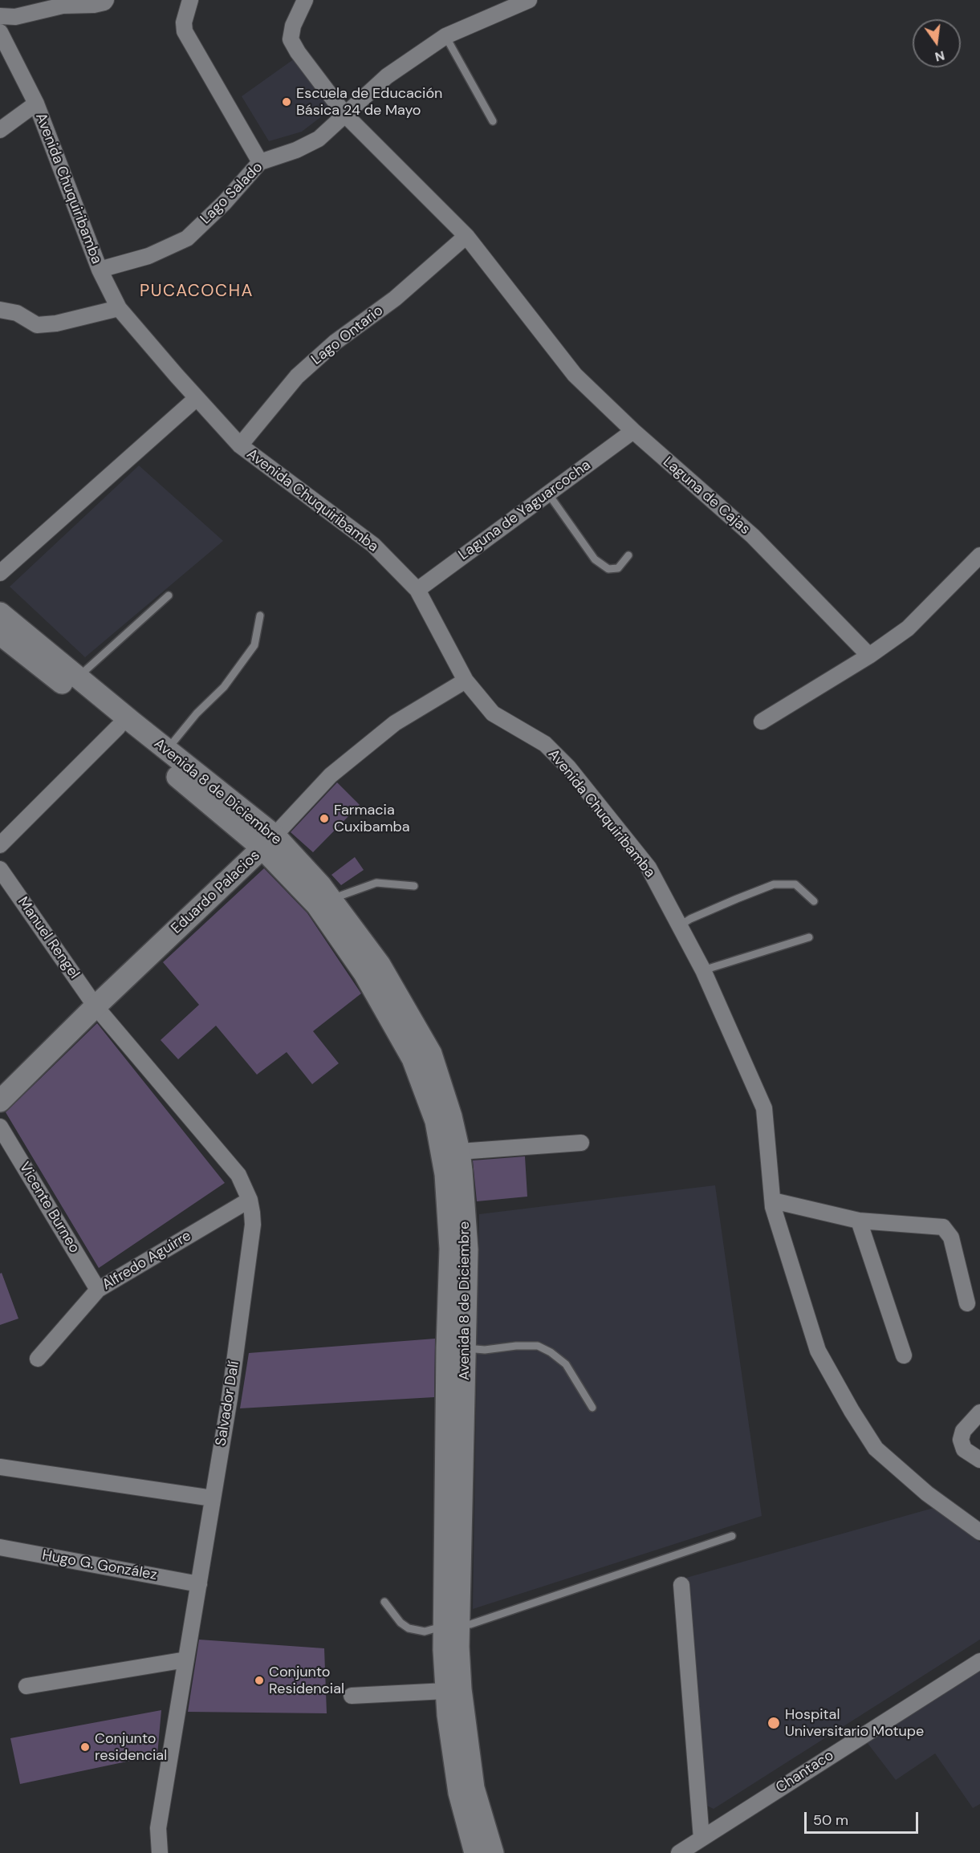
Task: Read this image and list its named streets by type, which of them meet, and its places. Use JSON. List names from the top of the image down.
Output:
{
  "streets": {
    "main road": ["Avenida 8 de Diciembre", "Eduardo Palacios"],
    "street": [
      "Avenida Chuquiribamba",
      "Lago Salado",
      "Lago Ontario",
      "Laguna de Cajas",
      "Laguna de Yaguarcocha",
      "Manuel Rengel",
      "Vicente Burneo",
      "Alfredo Aguirre",
      "Salvador Dalí",
      "Hugo G. González",
      "Chantaco"
    ]
  },
  "crossings": [
    ["Avenida Chuquiribamba", "Lago Salado"],
    ["Avenida Chuquiribamba", "Lago Ontario"],
    ["Avenida Chuquiribamba", "Laguna de Yaguarcocha"],
    ["Avenida Chuquiribamba", "Eduardo Palacios"],
    ["Lago Salado", "Laguna de Cajas"],
    ["Lago Ontario", "Laguna de Cajas"],
    ["Laguna de Cajas", "Laguna de Yaguarcocha"],
    ["Avenida 8 de Diciembre", "Eduardo Palacios"],
    ["Eduardo Palacios", "Manuel Rengel"],
    ["Eduardo Palacios", "Salvador Dalí"],
    ["Manuel Rengel", "Salvador Dalí"],
    ["Vicente Burneo", "Alfredo Aguirre"],
    ["Alfredo Aguirre", "Salvador Dalí"],
    ["Salvador Dalí", "Hugo G. González"]
  ],
  "districts": ["PUCACOCHA"],
  "places": [
    "Escuela de Educación Básica 24 de Mayo",
    "Farmacia Cuxibamba",
    "Conjunto Residencial",
    "Hospital Universitario Motupe",
    "Conjunto residencial"
  ],
  "scale_bar": "50 m",
  "north": "bottom"
}
